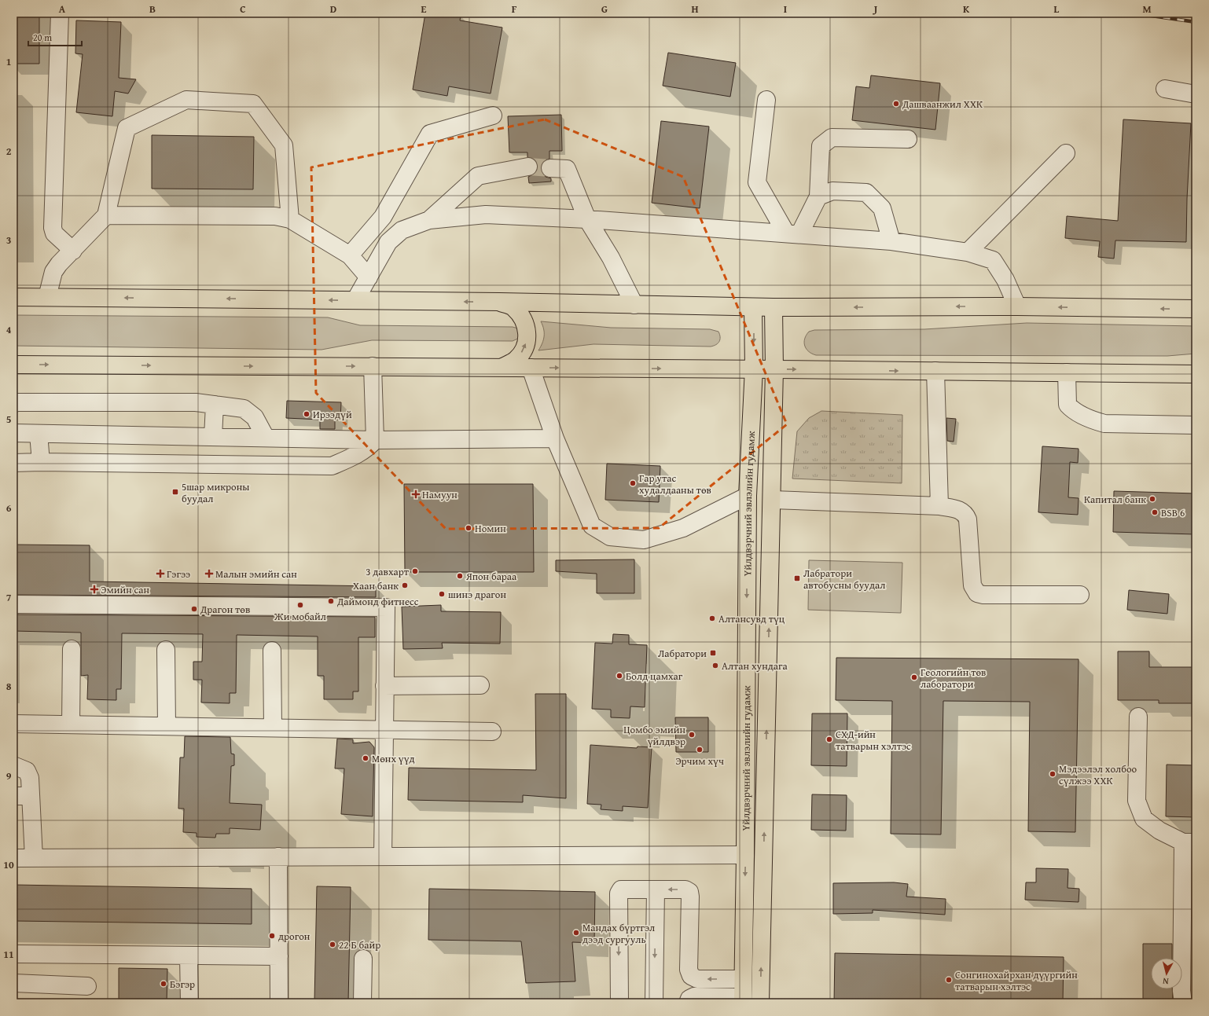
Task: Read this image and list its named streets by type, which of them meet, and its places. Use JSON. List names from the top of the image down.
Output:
{
  "streets": {
    "main road": ["Үйлдвэрчний эвлэлийн гудамж"]
  },
  "places": {
    "other": [
      "Дашваанжил ХХК",
      "Ирээдүй",
      "Гар утас худалдааны төв",
      "Капитал банк",
      "BSB 6",
      "Номин",
      "3 давхарт",
      "Япон бараа",
      "Хаан банк",
      "шинэ драгон",
      "Даймонд фитнесс",
      "Жи мобайл",
      "Драгон төв",
      "Алтансувд түц",
      "Алтан хундага",
      "Болд цамхаг",
      "Геологийн төв лаборатори",
      "Цомбо эмийн үйлдвэр",
      "СХД-ийн татварын хэлтэс",
      "Эрчим хүч",
      "Мөнх үүд",
      "Мэдээлэл холбоо сүлжээ ХХК",
      "Мандах бүртгэл дээд сургууль",
      "дрогон",
      "22 Б байр",
      "Сонгинохайрхан дүүргийн татварын хэлтэс",
      "Бэгэр"
    ],
    "transit": ["5шар микроны буудал", "Лабратори автобусны буудал", "Лабратори"],
    "health": [
      "Намуун",
      "Гэгээ",
      "Малын эмийн сан",
      "Эмийн сан"
    ]
  },
  "scale_bar": "20 m",
  "north": "bottom",
  "grid": {
    "columns": [
      "A",
      "B",
      "C",
      "D",
      "E",
      "F",
      "G",
      "H",
      "I",
      "J",
      "K",
      "L",
      "M"
    ],
    "rows": [
      "1",
      "2",
      "3",
      "4",
      "5",
      "6",
      "7",
      "8",
      "9",
      "10",
      "11"
    ]
  }
}
